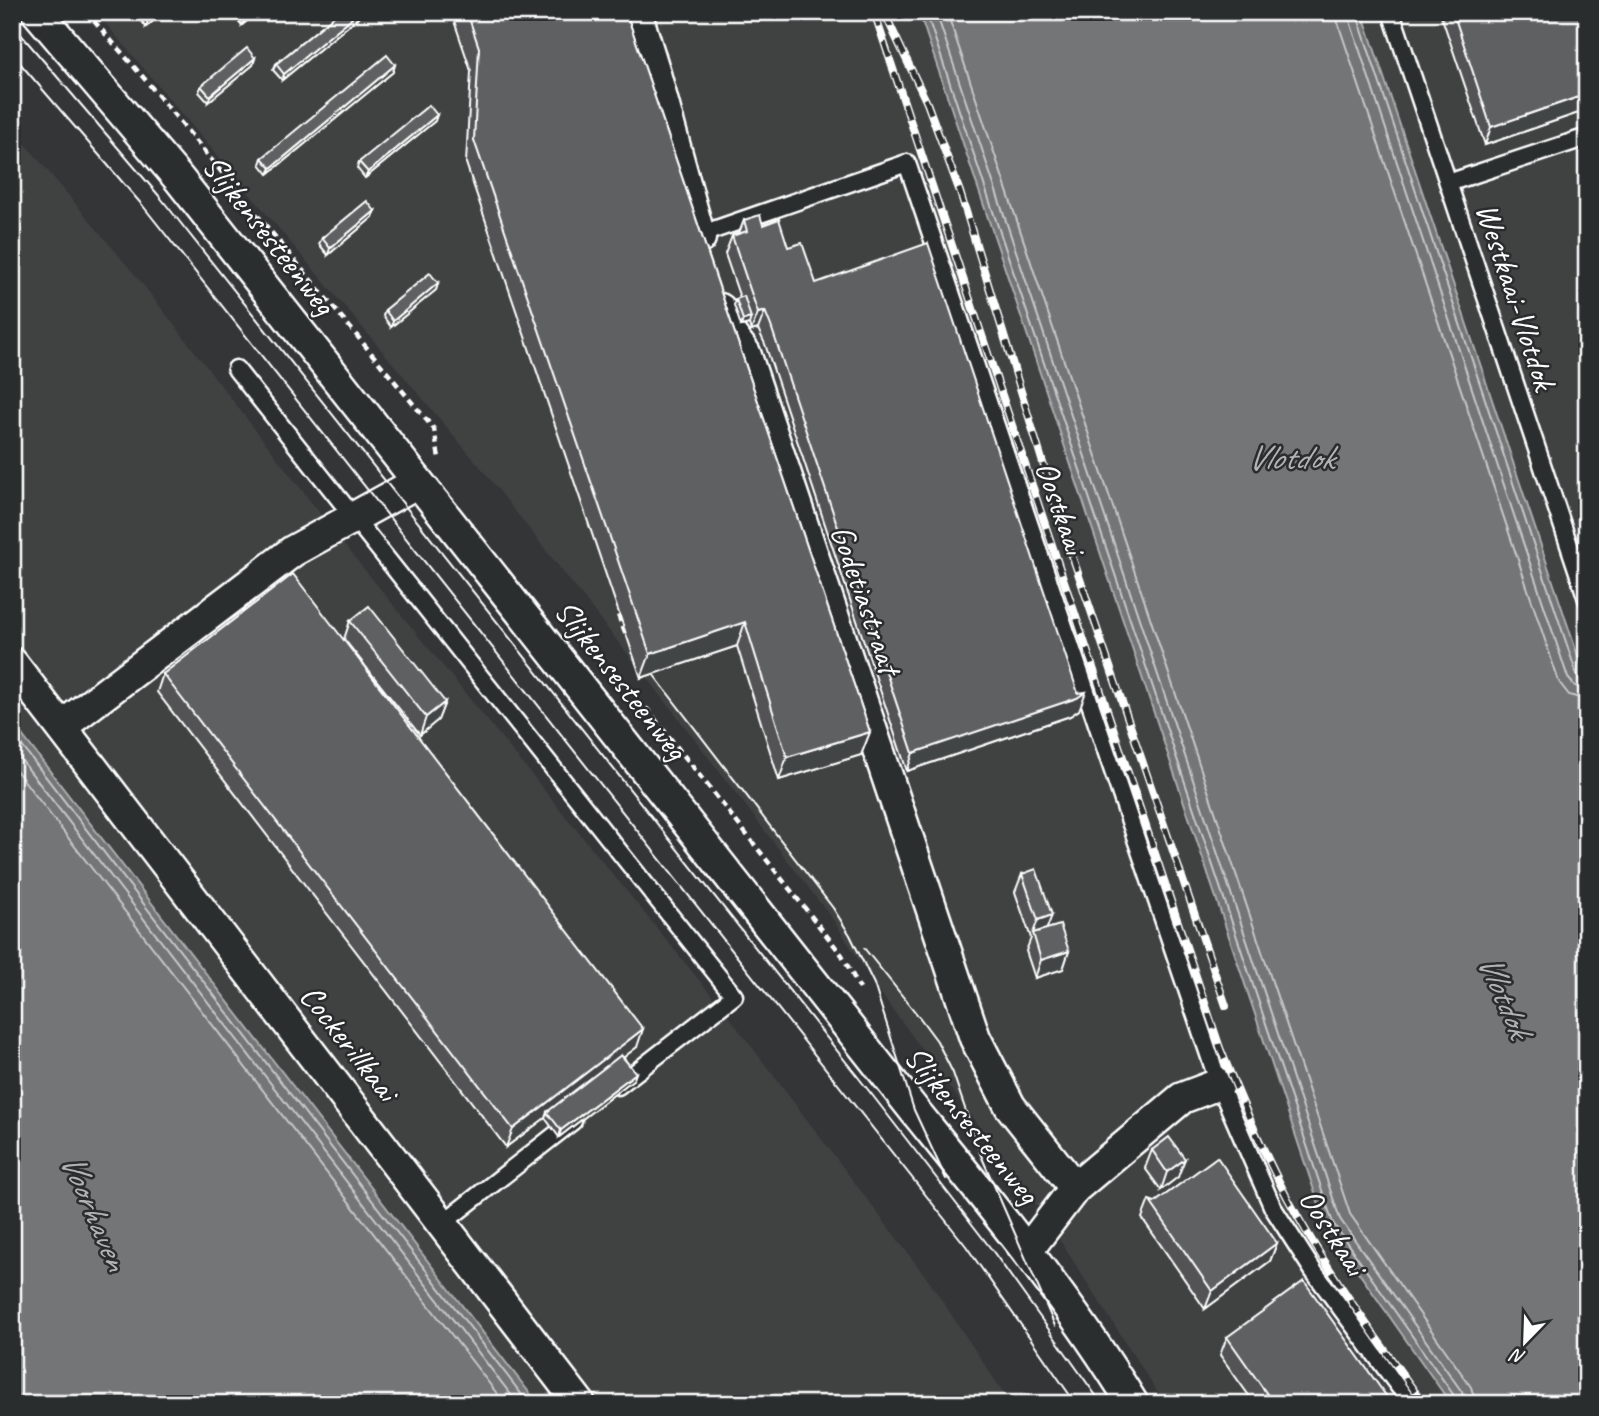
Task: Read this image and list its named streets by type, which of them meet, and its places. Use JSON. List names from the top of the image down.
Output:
{
  "streets": {
    "street": ["Slijkensesteenweg", "Godetiastraat", "Cockerillkaai"],
    "lane": ["Westkaai-Vlotdok", "Oostkaai"]
  },
  "crossings": [
    ["Oostkaai", "Godetiastraat"]
  ],
  "water": ["Vlotdok", "Voorhaven"],
  "north": "bottom left"
}
